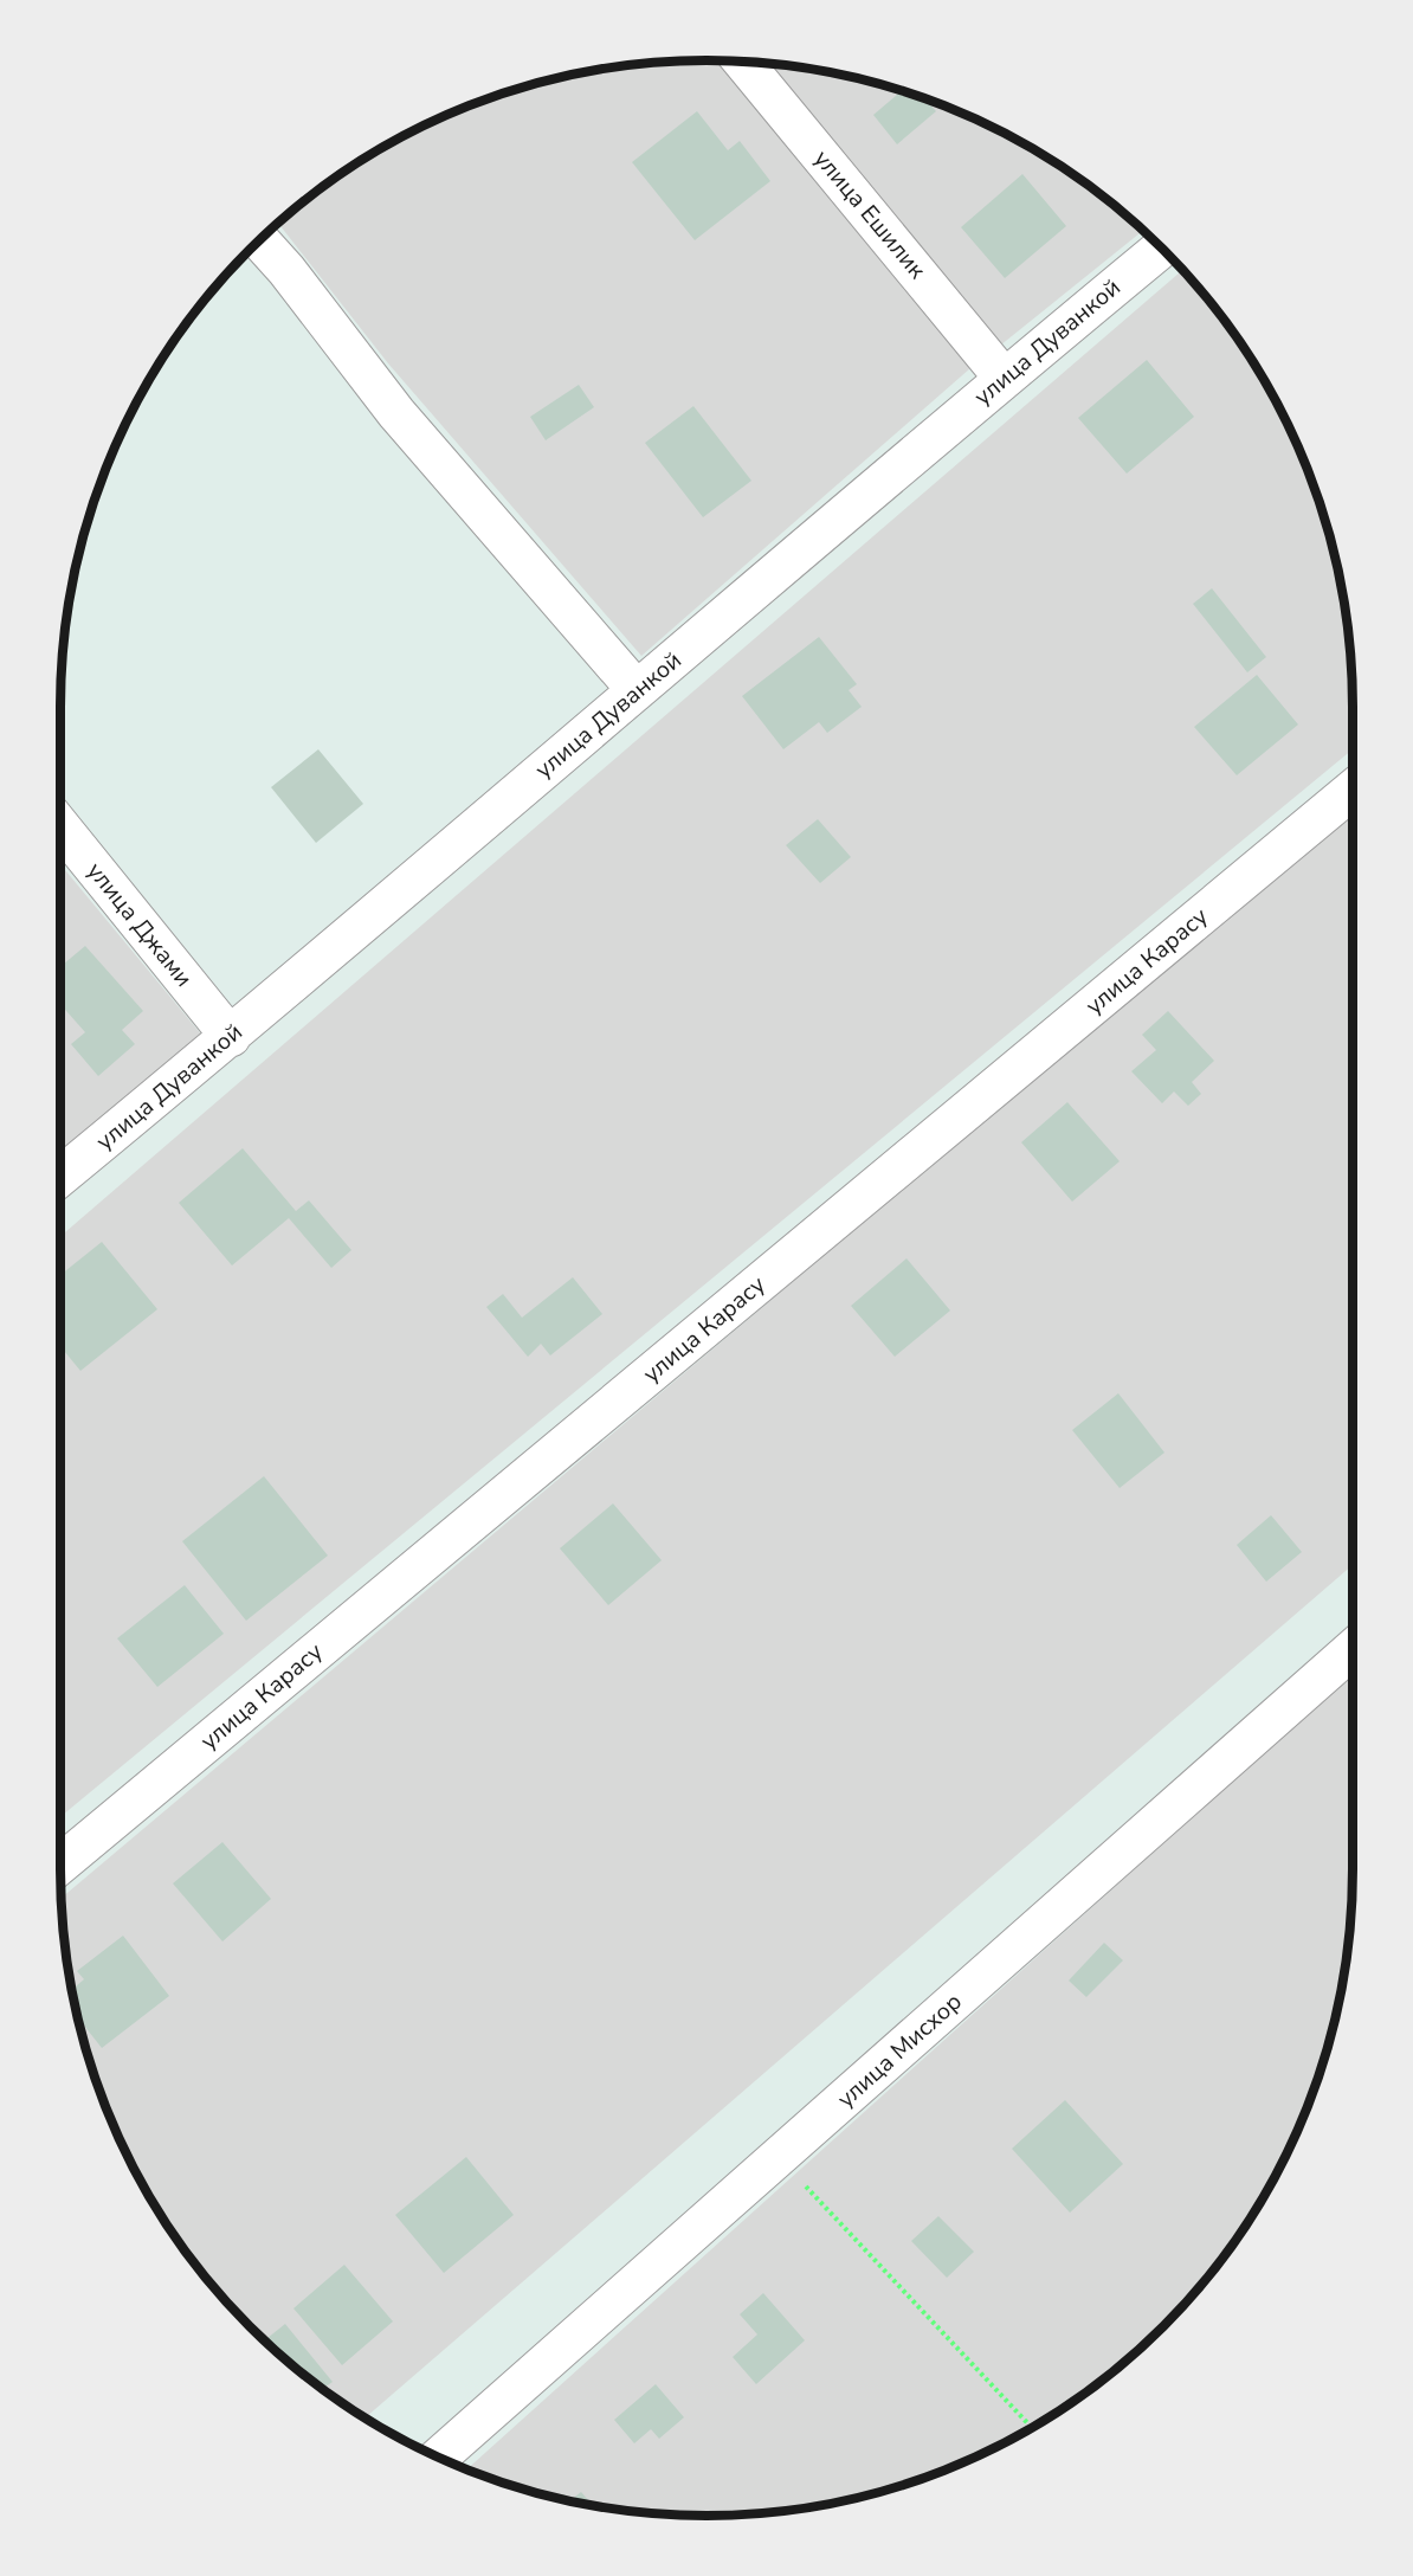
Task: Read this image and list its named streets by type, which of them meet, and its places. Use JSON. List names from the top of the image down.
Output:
{
  "streets": {
    "street": [
      "улица Ешилик",
      "улица Дуванкой",
      "улица Джами",
      "улица Карасу",
      "улица Мисхор"
    ]
  },
  "crossings": [
    ["улица Ешилик", "улица Дуванкой"],
    ["улица Дуванкой", "улица Джами"]
  ]
}
